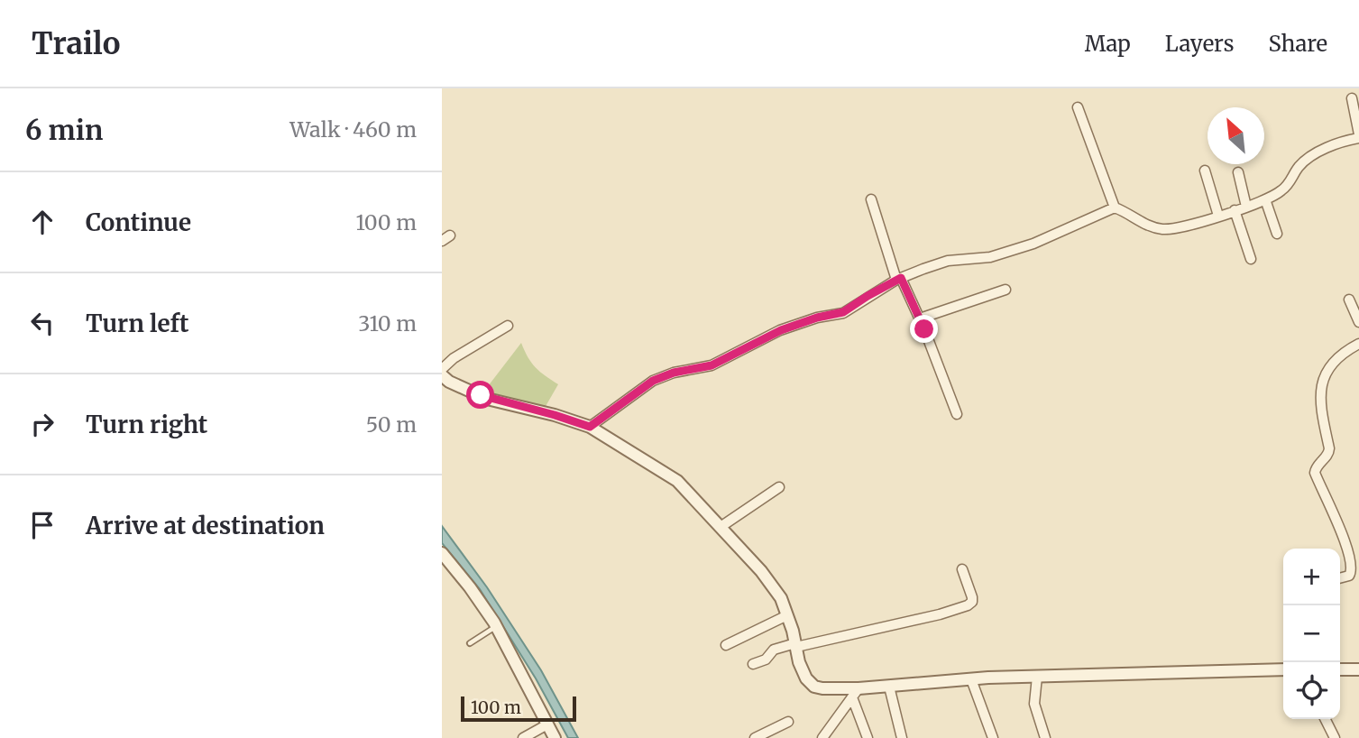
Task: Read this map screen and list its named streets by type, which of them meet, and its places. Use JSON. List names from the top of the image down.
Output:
{
  "scale_bar": "100 m",
  "north": "top left",
  "page": {
    "header": "Trailo",
    "nav": ["Map", "Layers", "Share"],
    "heading": ["6 min", "Walk · 460 m"],
    "list": [
      ["Continue", "100 m"],
      ["Turn left", "310 m"],
      ["Turn right", "50 m"],
      "Arrive at destination"
    ],
    "map_buttons": ["+", "−"],
    "scale": "100 m"
  }
}
